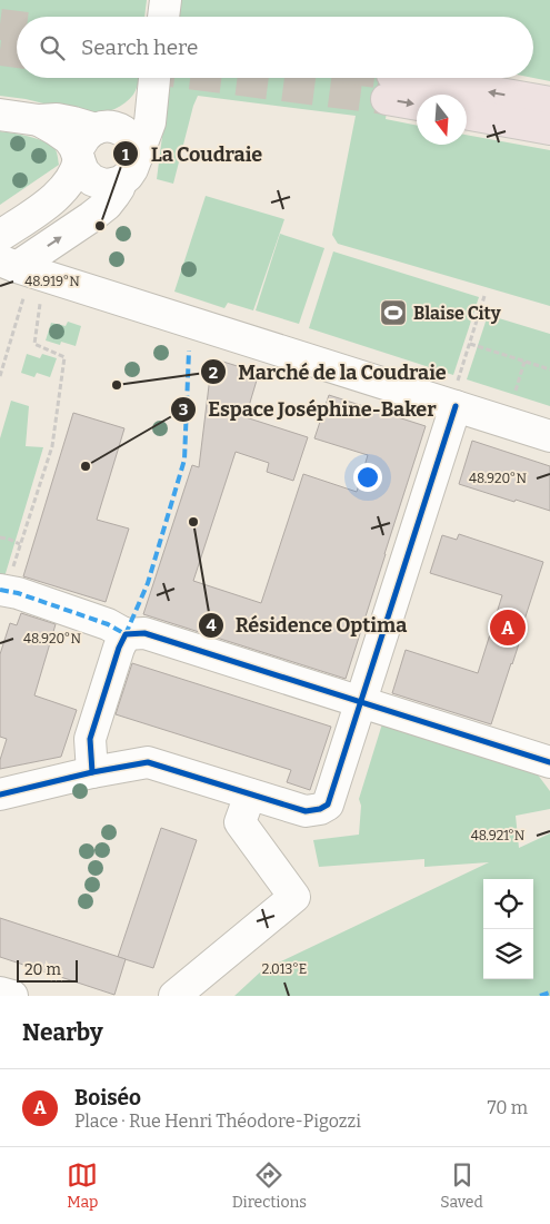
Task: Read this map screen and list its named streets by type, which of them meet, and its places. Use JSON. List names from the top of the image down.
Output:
{
  "places": {
    "other": [
      "La Coudraie",
      "Marché de la Coudraie",
      "Espace Joséphine-Baker",
      "Résidence Optima"
    ],
    "sports": ["Blaise City"]
  },
  "scale_bar": "20 m",
  "north": "bottom",
  "page": {
    "search": "Search here",
    "pins": "A",
    "scale": "20 m",
    "heading": "Nearby",
    "list": [
      {
        "mark": "A",
        "name": "Boiséo",
        "note": "Place · Rue Henri Théodore-Pigozzi",
        "value": "70 m"
      }
    ],
    "nav": ["Map", "Directions", "Saved"]
  },
  "coordinates": [
    "48.919°N",
    "48.920°N",
    "48.921°N",
    "2.013°E"
  ]
}
